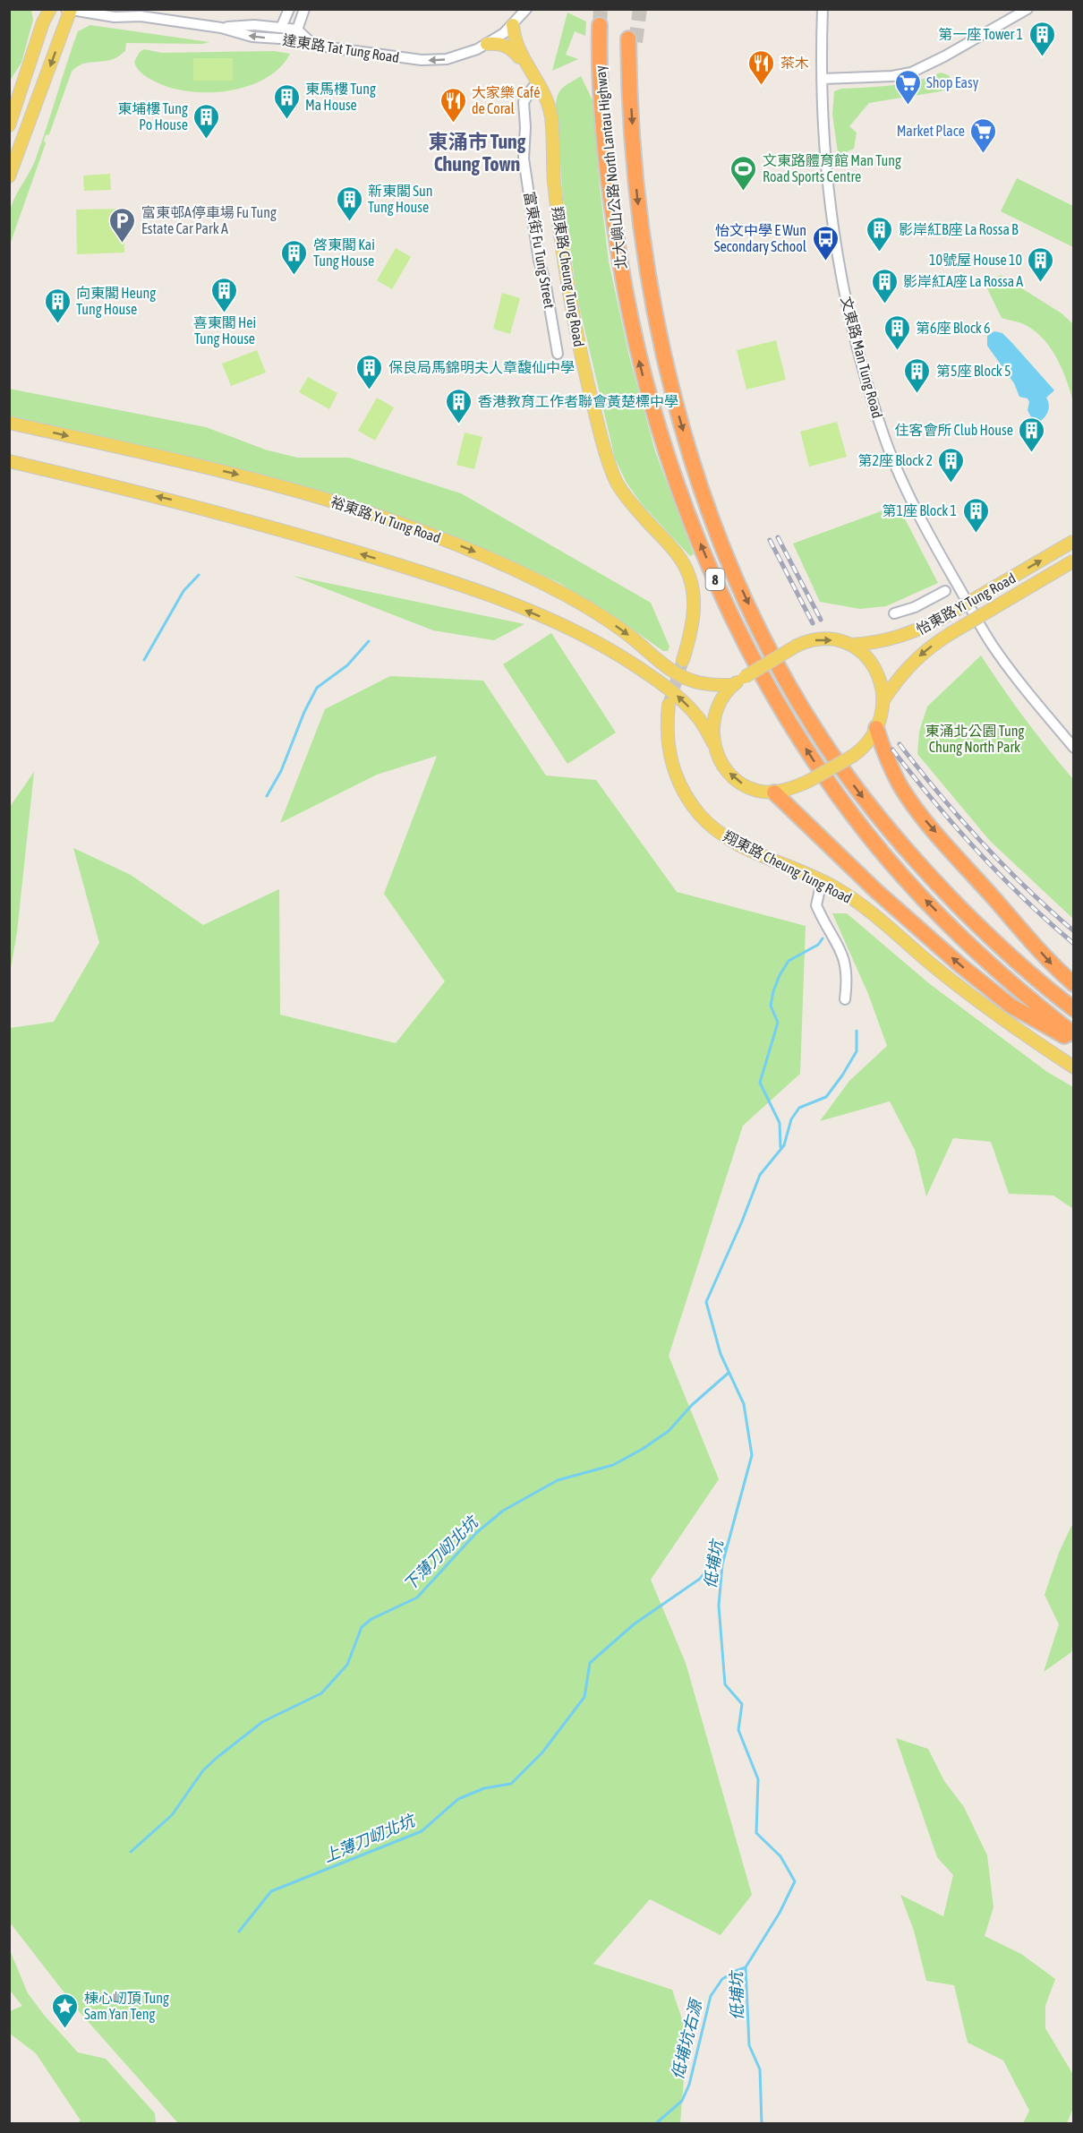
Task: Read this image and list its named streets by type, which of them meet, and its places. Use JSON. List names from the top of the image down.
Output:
{
  "streets": {
    "highway": ["北大嶼山公路 North Lantau Highway", "8"],
    "main road": ["翔東路 Cheung Tung Road", "裕東路 Yu Tung Road", "怡東路 Yi Tung Road"],
    "street": ["達東路 Tat Tung Road", "富東街 Fu Tung Street", "文東路 Man Tung Road"]
  },
  "crossings": [
    ["富東街 Fu Tung Street", "翔東路 Cheung Tung Road"],
    ["裕東路 Yu Tung Road", "怡東路 Yi Tung Road"]
  ],
  "one_way": ["達東路 Tat Tung Road"],
  "districts": ["東涌市 Tung Chung Town"],
  "water": [
    "下薄刀屻北坑",
    "低埔坑",
    "上薄刀屻北坑",
    "低埔坑右源"
  ],
  "parks": ["東涌北公園 Tung Chung North Park"],
  "places": {
    "building": [
      "第一座 Tower 1",
      "東馬樓 Tung Ma House",
      "東埔樓 Tung Po House",
      "新東閣 Sun Tung House",
      "影岸紅B座 La Rossa B",
      "啓東閣 Kai Tung House",
      "10號屋 House 10",
      "影岸紅A座 La Rossa A",
      "喜東閣 Hei Tung House",
      "向東閣 Heung Tung House",
      "第6座 Block 6",
      "保良局馬錦明夫人章馥仙中學",
      "第5座 Block 5",
      "香港教育工作者聯會黃楚標中學",
      "住客會所 Club House",
      "第2座 Block 2",
      "第1座 Block 1"
    ],
    "restaurant": ["茶木", "大家樂 Café de Coral"],
    "supermarket": ["Shop Easy", "Market Place"],
    "sports": ["文東路體育館 Man Tung Road Sports Centre"],
    "parking": ["富東邨A停車場 Fu Tung Estate Car Park A"],
    "bus stop": ["怡文中學 E Wun Secondary School"],
    "place": ["棟心屻頂 Tung Sam Yan Teng"]
  }
}
